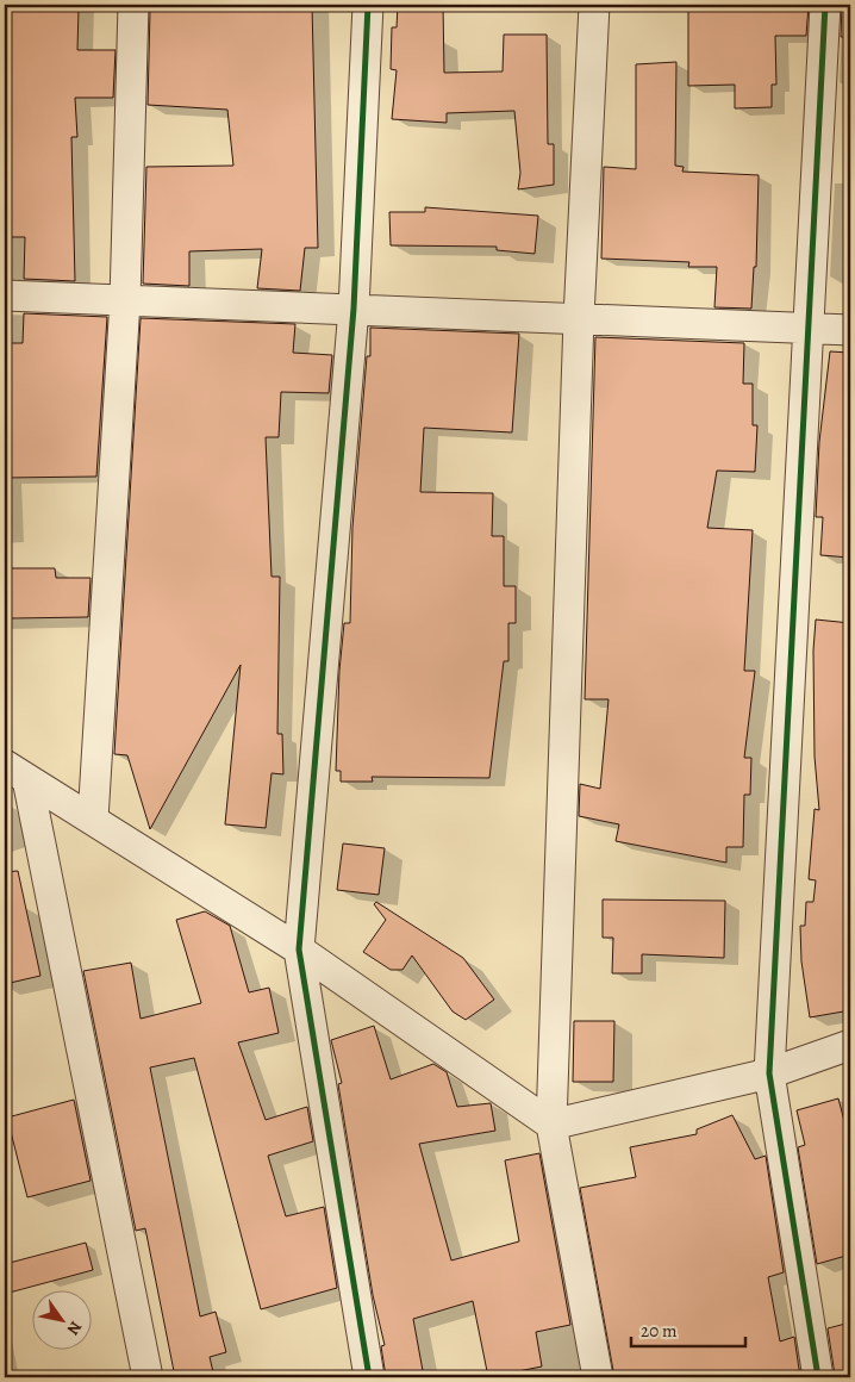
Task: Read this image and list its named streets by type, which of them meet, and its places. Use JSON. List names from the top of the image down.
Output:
{
  "scale_bar": "20 m",
  "north": "bottom right"
}
